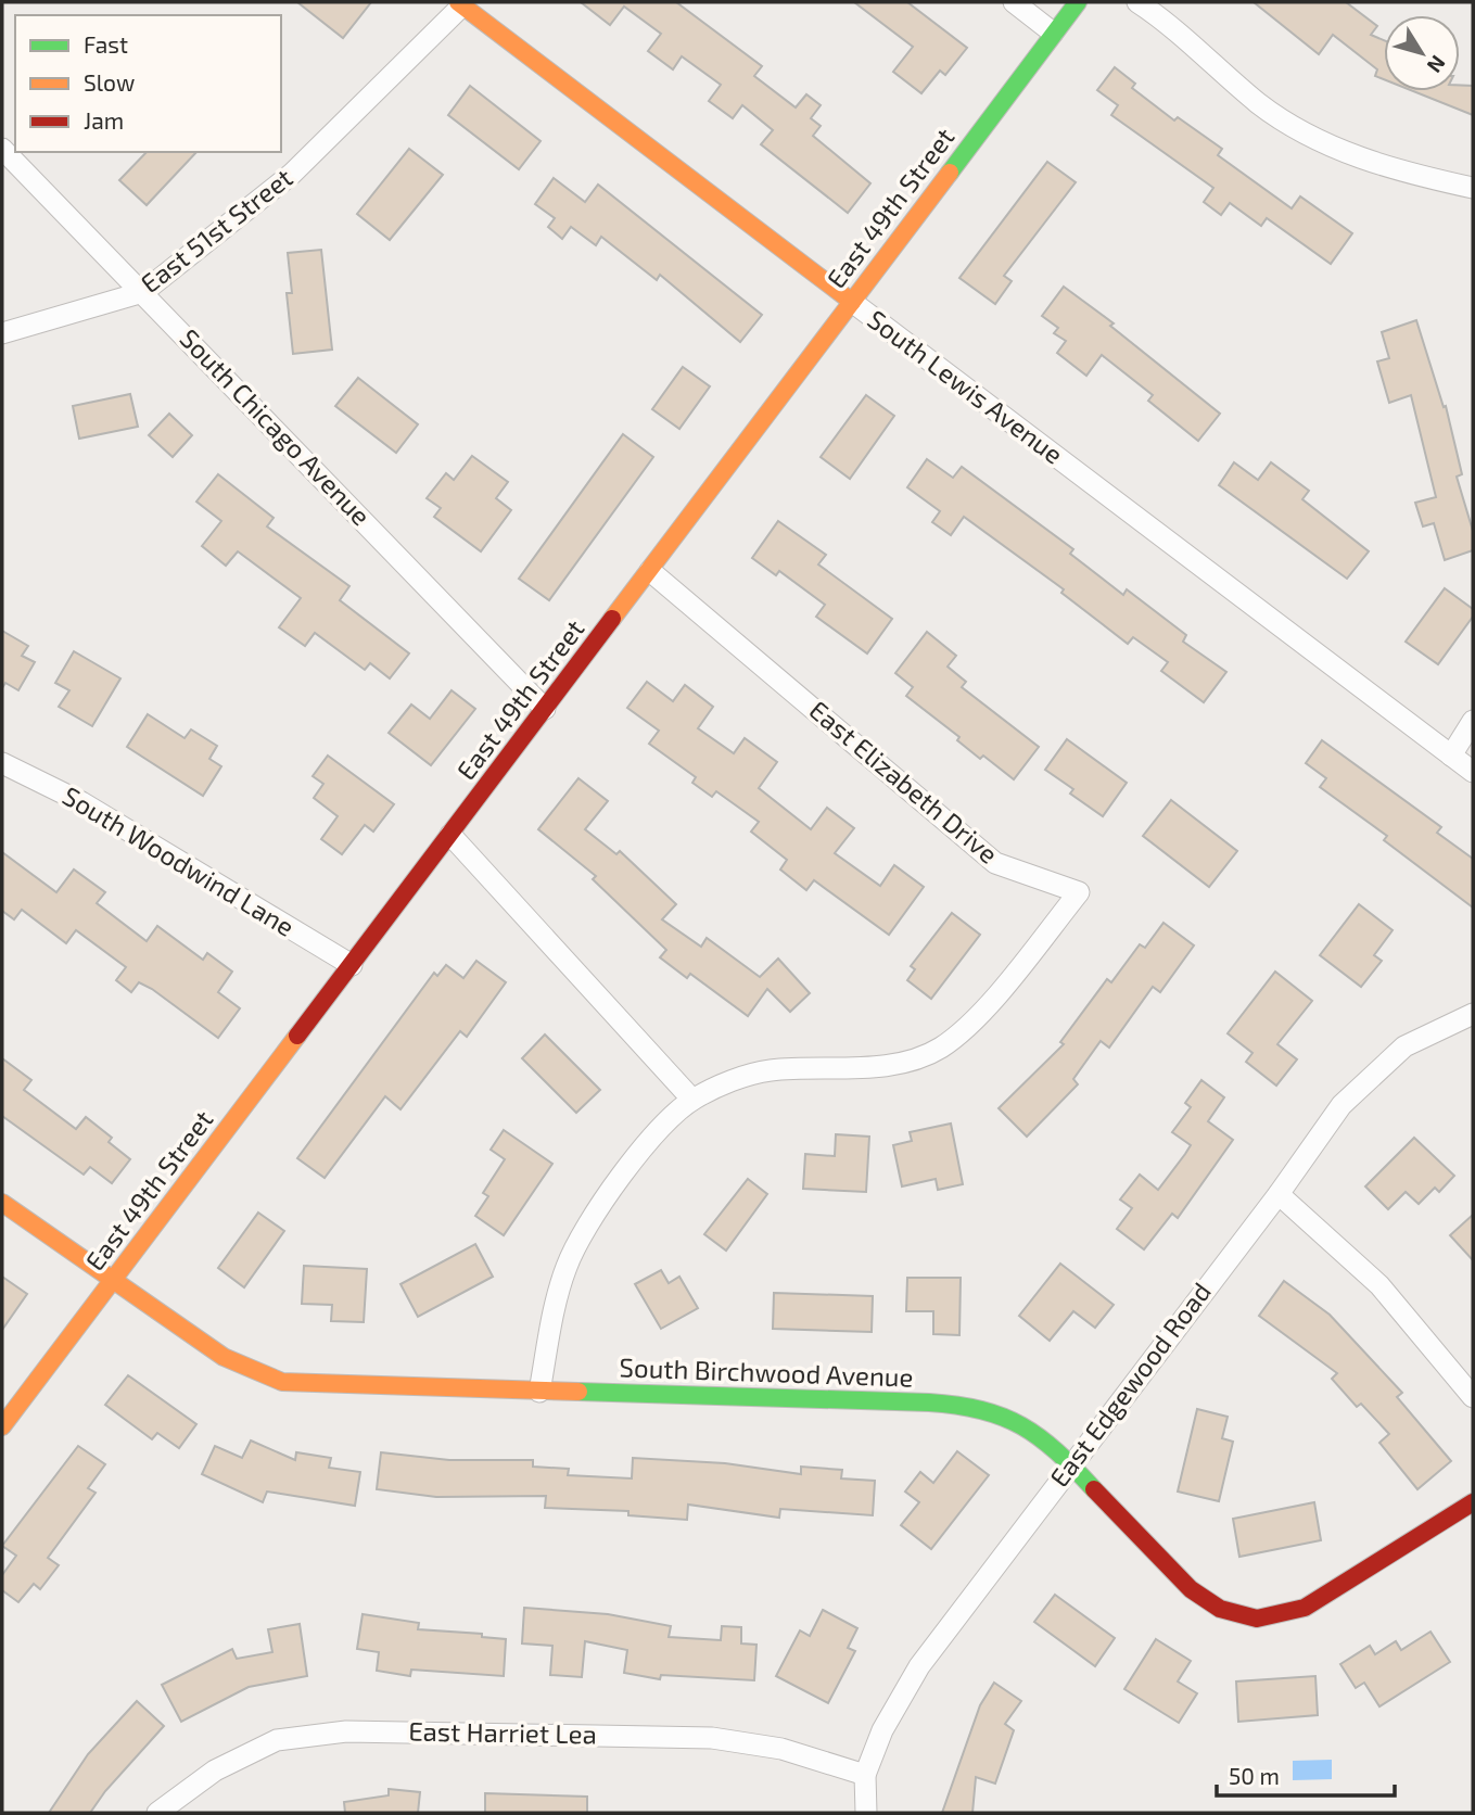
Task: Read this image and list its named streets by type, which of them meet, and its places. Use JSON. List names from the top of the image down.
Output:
{
  "streets": {
    "street": [
      "East 49th Street",
      "East 51st Street",
      "South Lewis Avenue",
      "South Chicago Avenue",
      "East Elizabeth Drive",
      "South Woodwind Lane",
      "South Birchwood Avenue",
      "East Edgewood Road",
      "East Harriet Lea"
    ]
  },
  "crossings": [
    ["East 49th Street", "South Lewis Avenue"],
    ["East 49th Street", "South Chicago Avenue"],
    ["East 49th Street", "East Elizabeth Drive"],
    ["East 49th Street", "South Woodwind Lane"],
    ["East 49th Street", "South Birchwood Avenue"],
    ["East 51st Street", "South Lewis Avenue"],
    ["East 51st Street", "South Chicago Avenue"],
    ["East Elizabeth Drive", "South Birchwood Avenue"],
    ["South Birchwood Avenue", "East Edgewood Road"],
    ["East Edgewood Road", "East Harriet Lea"]
  ],
  "legend": ["Fast", "Slow", "Jam"],
  "scale_bar": "50 m",
  "north": "bottom right"
}
